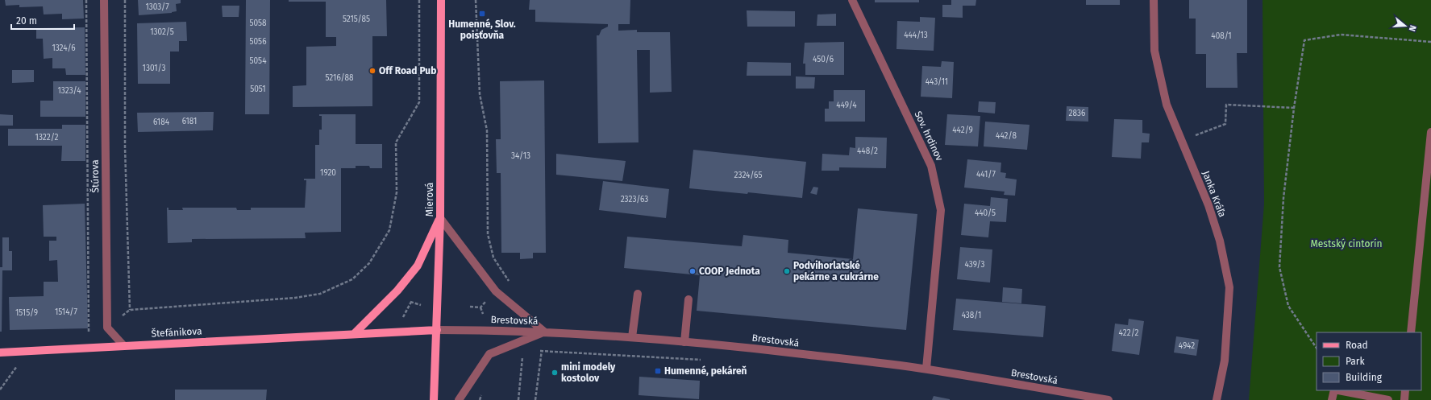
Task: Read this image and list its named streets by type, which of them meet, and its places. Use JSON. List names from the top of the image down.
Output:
{
  "streets": {
    "main road": ["Mierová", "Štefánikova"],
    "street": [
      "Sov. hrdinov",
      "Štúrova",
      "Janka Kráľa",
      "Brestovská"
    ]
  },
  "crossings": [
    ["Sov. hrdinov", "Brestovská"],
    ["Mierová", "Brestovská"],
    ["Mierová", "Štefánikova"],
    ["Brestovská", "Štefánikova"]
  ],
  "parks": ["Mestský cintorín"],
  "places": {
    "transit": ["Humenné, Slov. poisťovňa", "Humenné, pekáreň"],
    "other": [
      "Off Road Pub",
      "COOP Jednota",
      "Podvihorlatské pekárne a cukrárne",
      "mini modely kostolov"
    ]
  },
  "house_numbers": [
    "1303/7",
    "5215/85",
    "5058",
    "1302/5",
    "444/13",
    "408/1",
    "5056",
    "1324/6",
    "450/6",
    "5054",
    "1301/3",
    "5216/88",
    "443/11",
    "5051",
    "1323/4",
    "449/4",
    "2836",
    "6181",
    "6184",
    "442/9",
    "442/8",
    "1322/2",
    "448/2",
    "34/13",
    "1920",
    "441/7",
    "2324/65",
    "2323/63",
    "440/5",
    "439/3",
    "1514/7",
    "1515/9",
    "438/1",
    "422/2",
    "4942"
  ],
  "legend": ["Road", "Park", "Building"],
  "scale_bar": "20 m",
  "north": "right"
}
